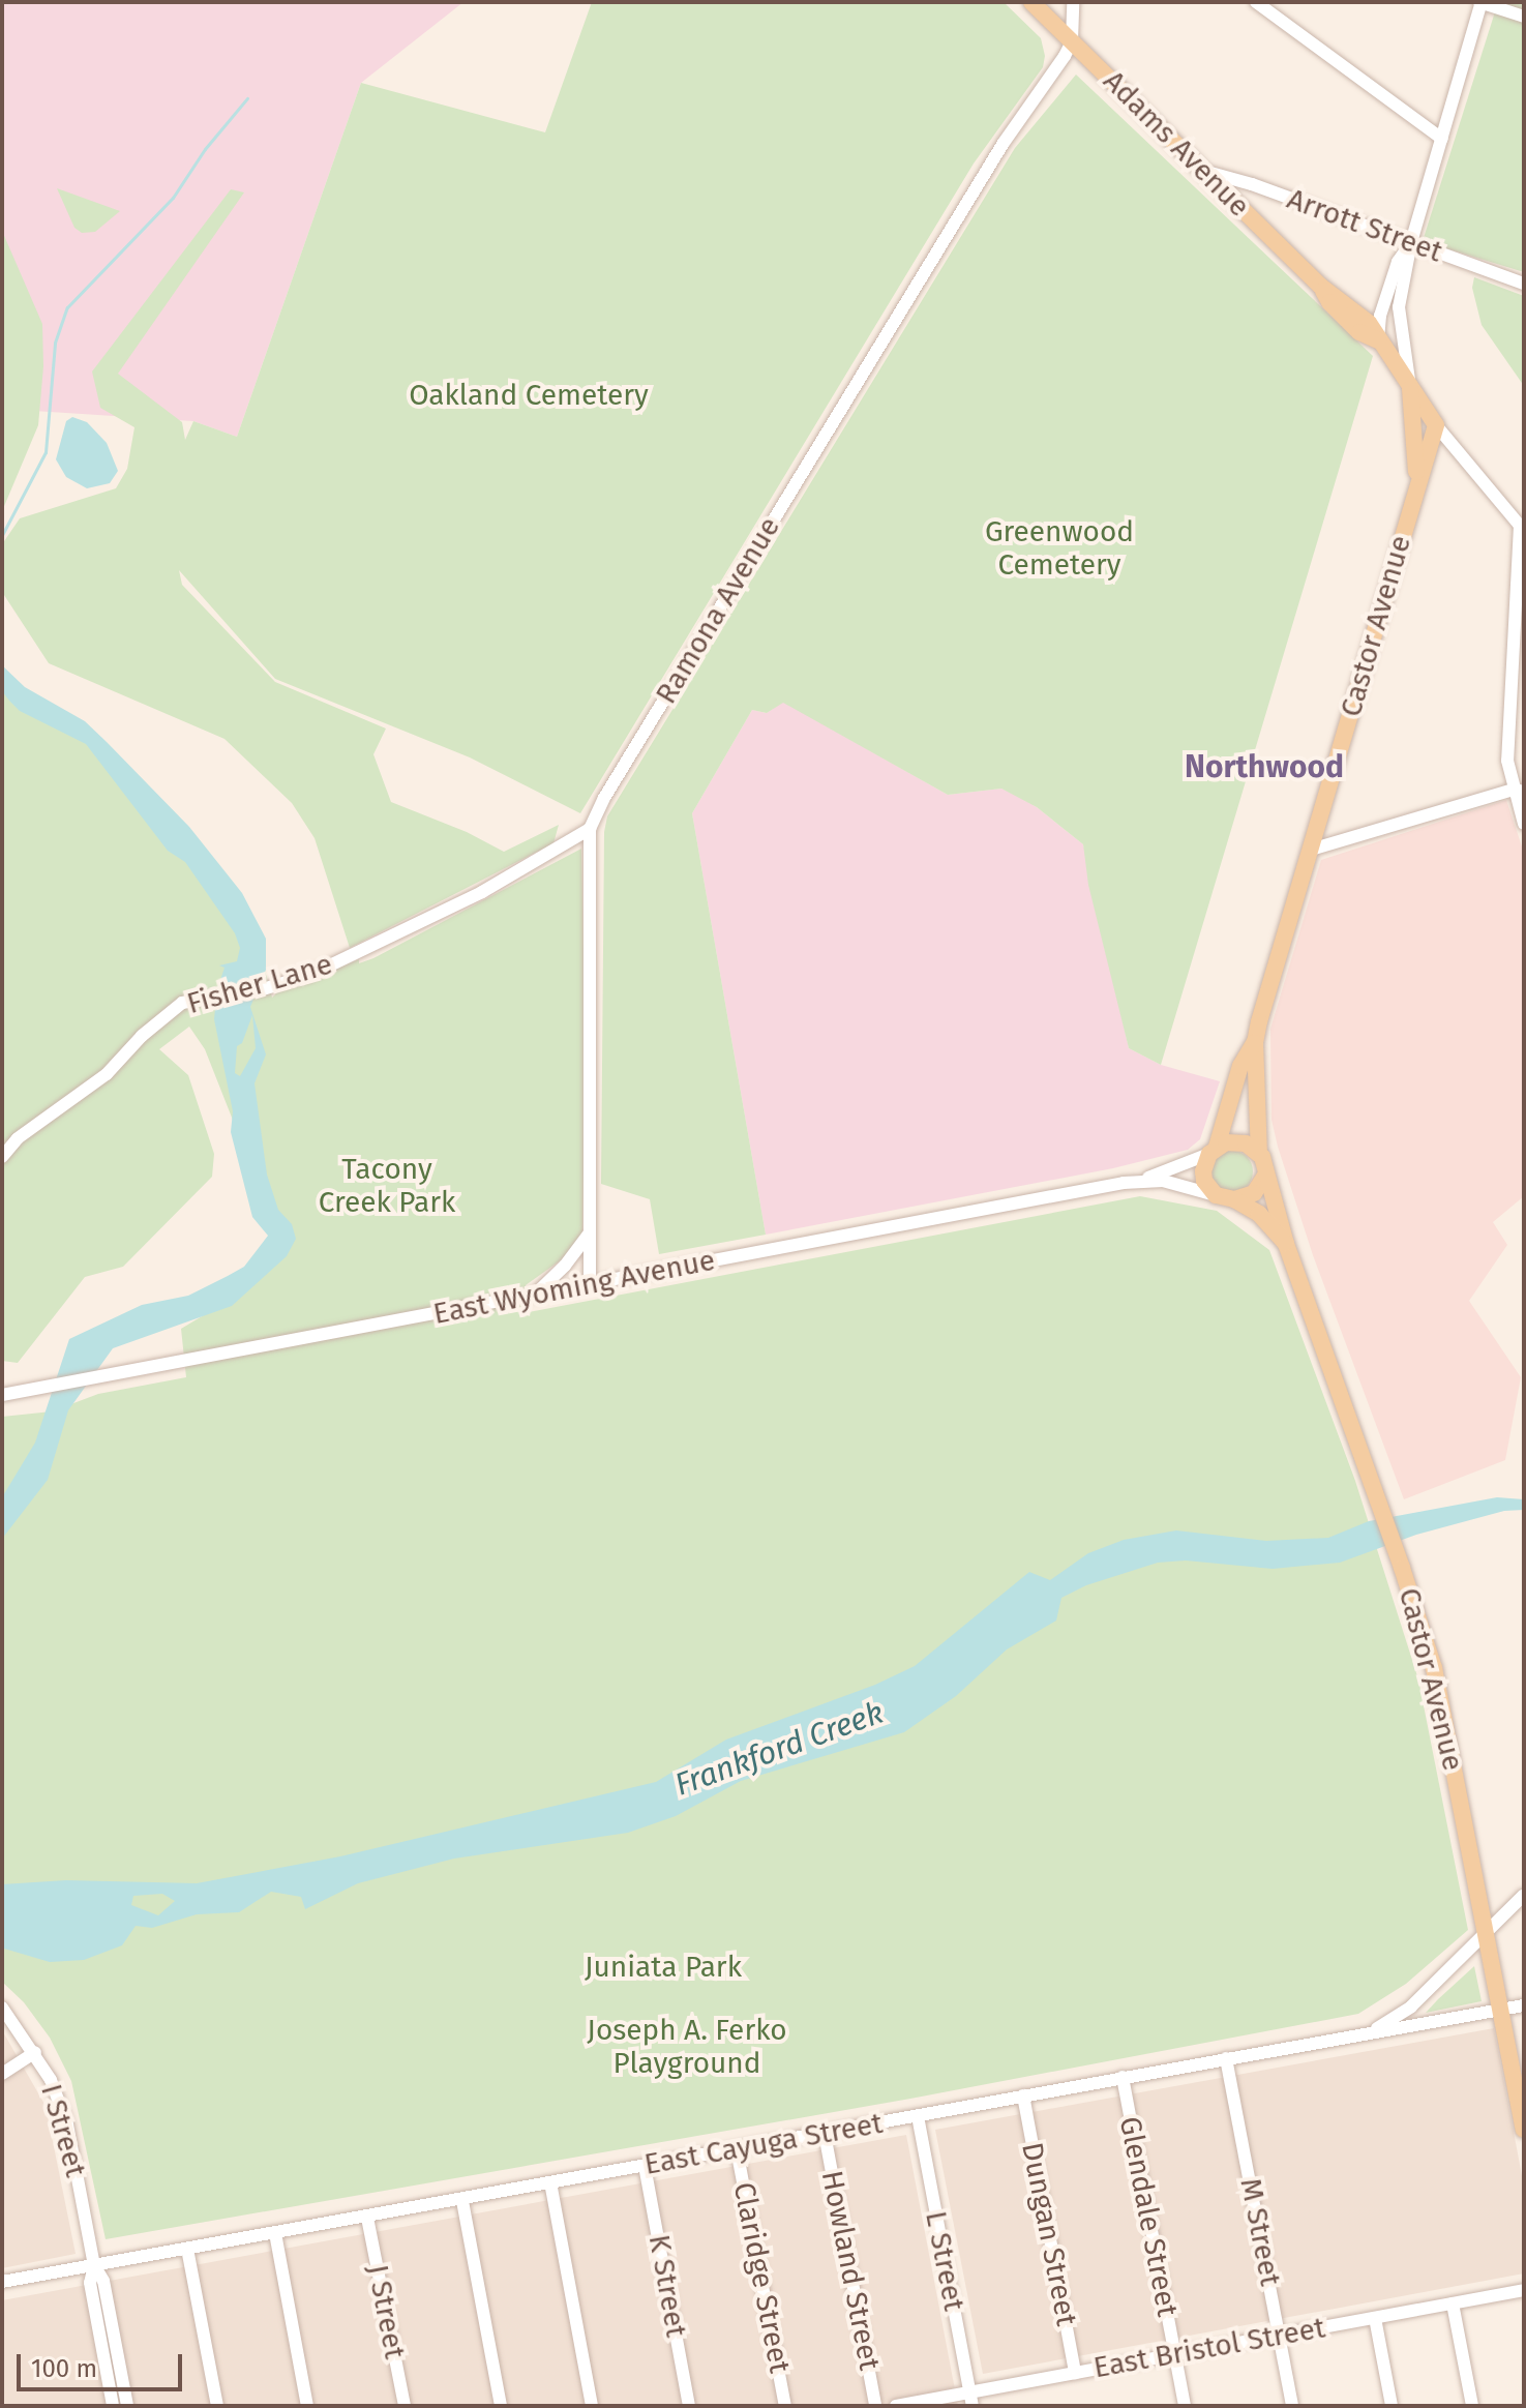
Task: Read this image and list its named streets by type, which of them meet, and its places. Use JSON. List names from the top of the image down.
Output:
{
  "streets": {
    "main road": ["Adams Avenue", "Castor Avenue"],
    "street": [
      "Arrott Street",
      "Ramona Avenue",
      "Fisher Lane",
      "East Wyoming Avenue",
      "I Street",
      "East Cayuga Street",
      "Glendale Street",
      "M Street",
      "Dungan Street",
      "L Street",
      "Howland Street",
      "Claridge Street",
      "K Street",
      "J Street",
      "East Bristol Street"
    ]
  },
  "crossings": [
    ["Adams Avenue", "Arrott Street"],
    ["Adams Avenue", "Ramona Avenue"],
    ["Adams Avenue", "Castor Avenue"],
    ["Arrott Street", "Castor Avenue"],
    ["Ramona Avenue", "Fisher Lane"],
    ["Ramona Avenue", "East Wyoming Avenue"],
    ["Castor Avenue", "East Wyoming Avenue"],
    ["Castor Avenue", "East Cayuga Street"],
    ["I Street", "East Cayuga Street"],
    ["East Cayuga Street", "Glendale Street"],
    ["East Cayuga Street", "M Street"],
    ["East Cayuga Street", "Dungan Street"],
    ["East Cayuga Street", "L Street"],
    ["East Cayuga Street", "Howland Street"],
    ["East Cayuga Street", "Claridge Street"],
    ["East Cayuga Street", "K Street"],
    ["East Cayuga Street", "J Street"],
    ["Glendale Street", "East Bristol Street"],
    ["M Street", "East Bristol Street"],
    ["Dungan Street", "East Bristol Street"],
    ["L Street", "East Bristol Street"]
  ],
  "districts": ["Northwood"],
  "water": ["Frankford Creek"],
  "parks": [
    "Oakland Cemetery",
    "Greenwood Cemetery",
    "Tacony Creek Park",
    "Juniata Park",
    "Joseph A. Ferko Playground"
  ],
  "scale_bar": "100 m"
}
